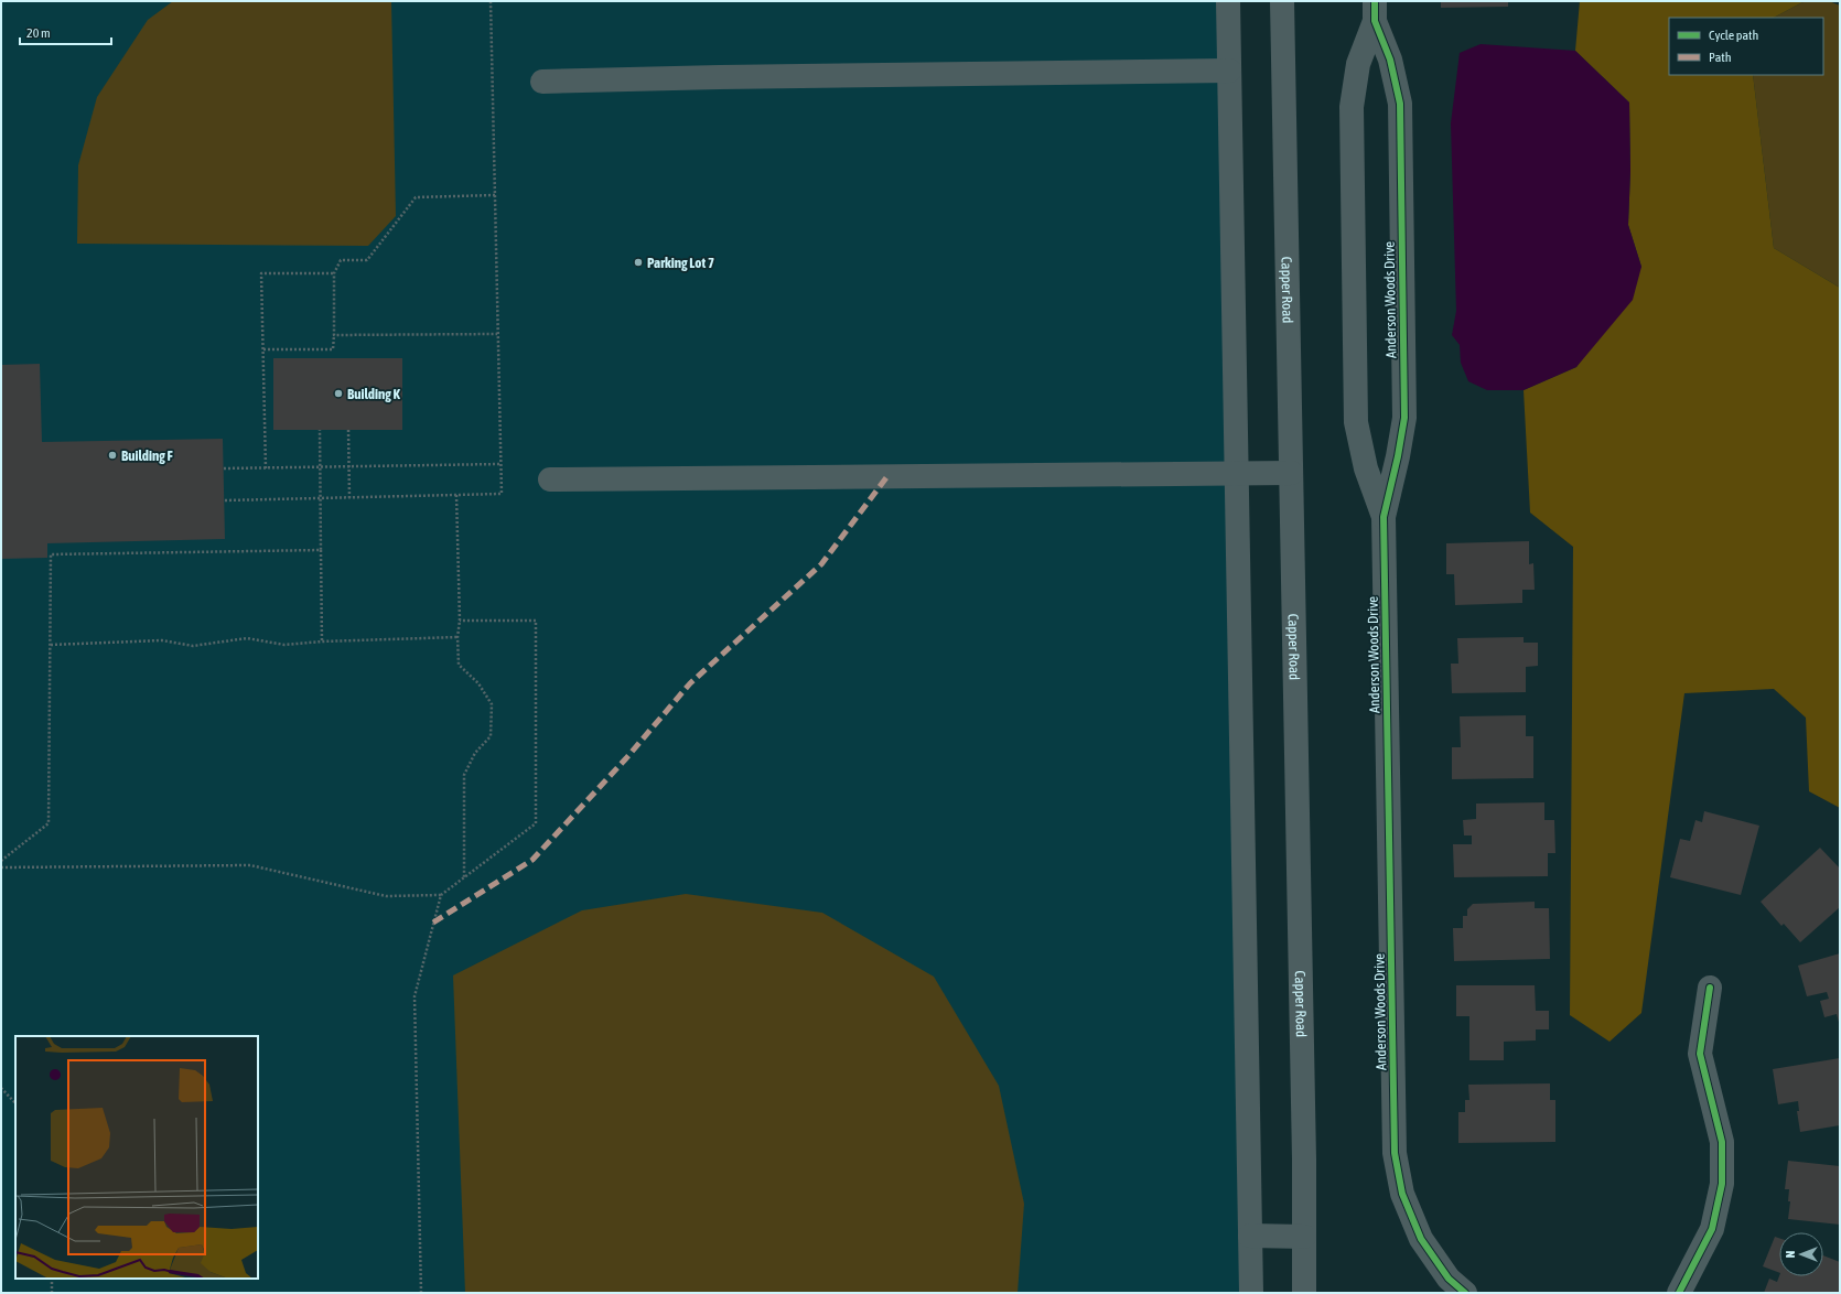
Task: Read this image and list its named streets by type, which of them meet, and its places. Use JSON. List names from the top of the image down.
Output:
{
  "streets": {
    "street": ["Capper Road", "Anderson Woods Drive"]
  },
  "places": ["Parking Lot 7", "Building K", "Building F"],
  "legend": ["Cycle path", "Path"],
  "scale_bar": "20 m",
  "north": "left"
}
